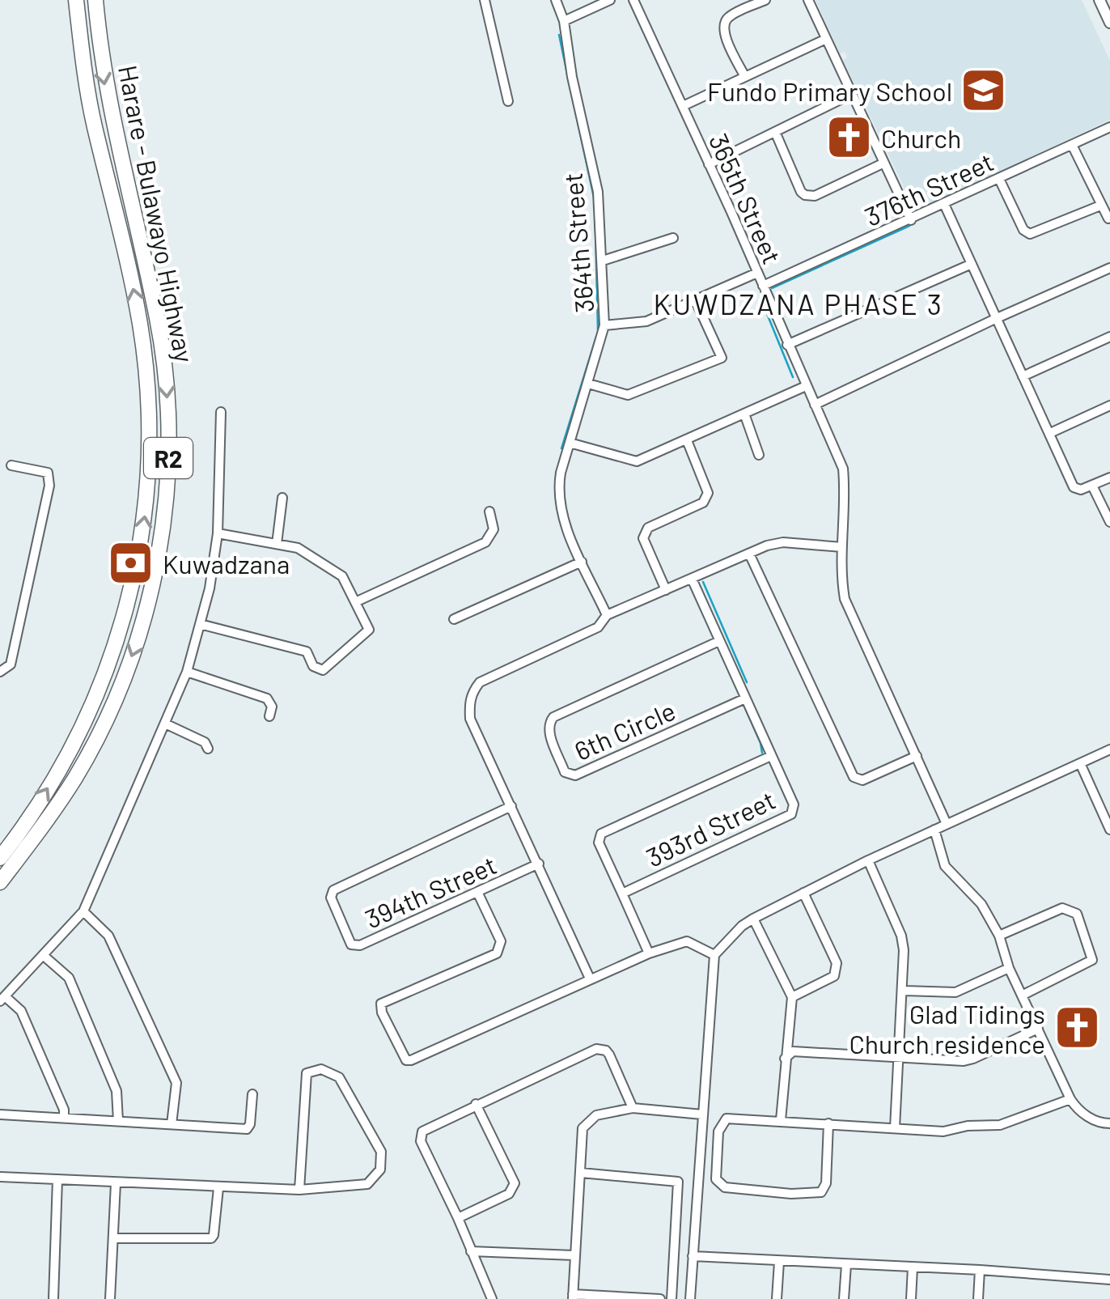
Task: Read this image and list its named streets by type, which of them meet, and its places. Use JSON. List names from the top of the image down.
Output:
{
  "streets": {
    "highway": ["Harare - Bulawayo Highway", "R2"],
    "street": [
      "376th Street",
      "365th Street",
      "364th Street",
      "6th Circle",
      "393rd Street",
      "394th Street"
    ]
  },
  "crossings": [
    ["376th Street", "365th Street"],
    ["6th Circle", "393rd Street"]
  ],
  "districts": ["KUWDZANA PHASE 3"],
  "places": {
    "school or university": ["Fundo Primary School"],
    "church": ["Church", "Glad Tidings Church residence"],
    "bank": ["Kuwadzana"]
  }
}
